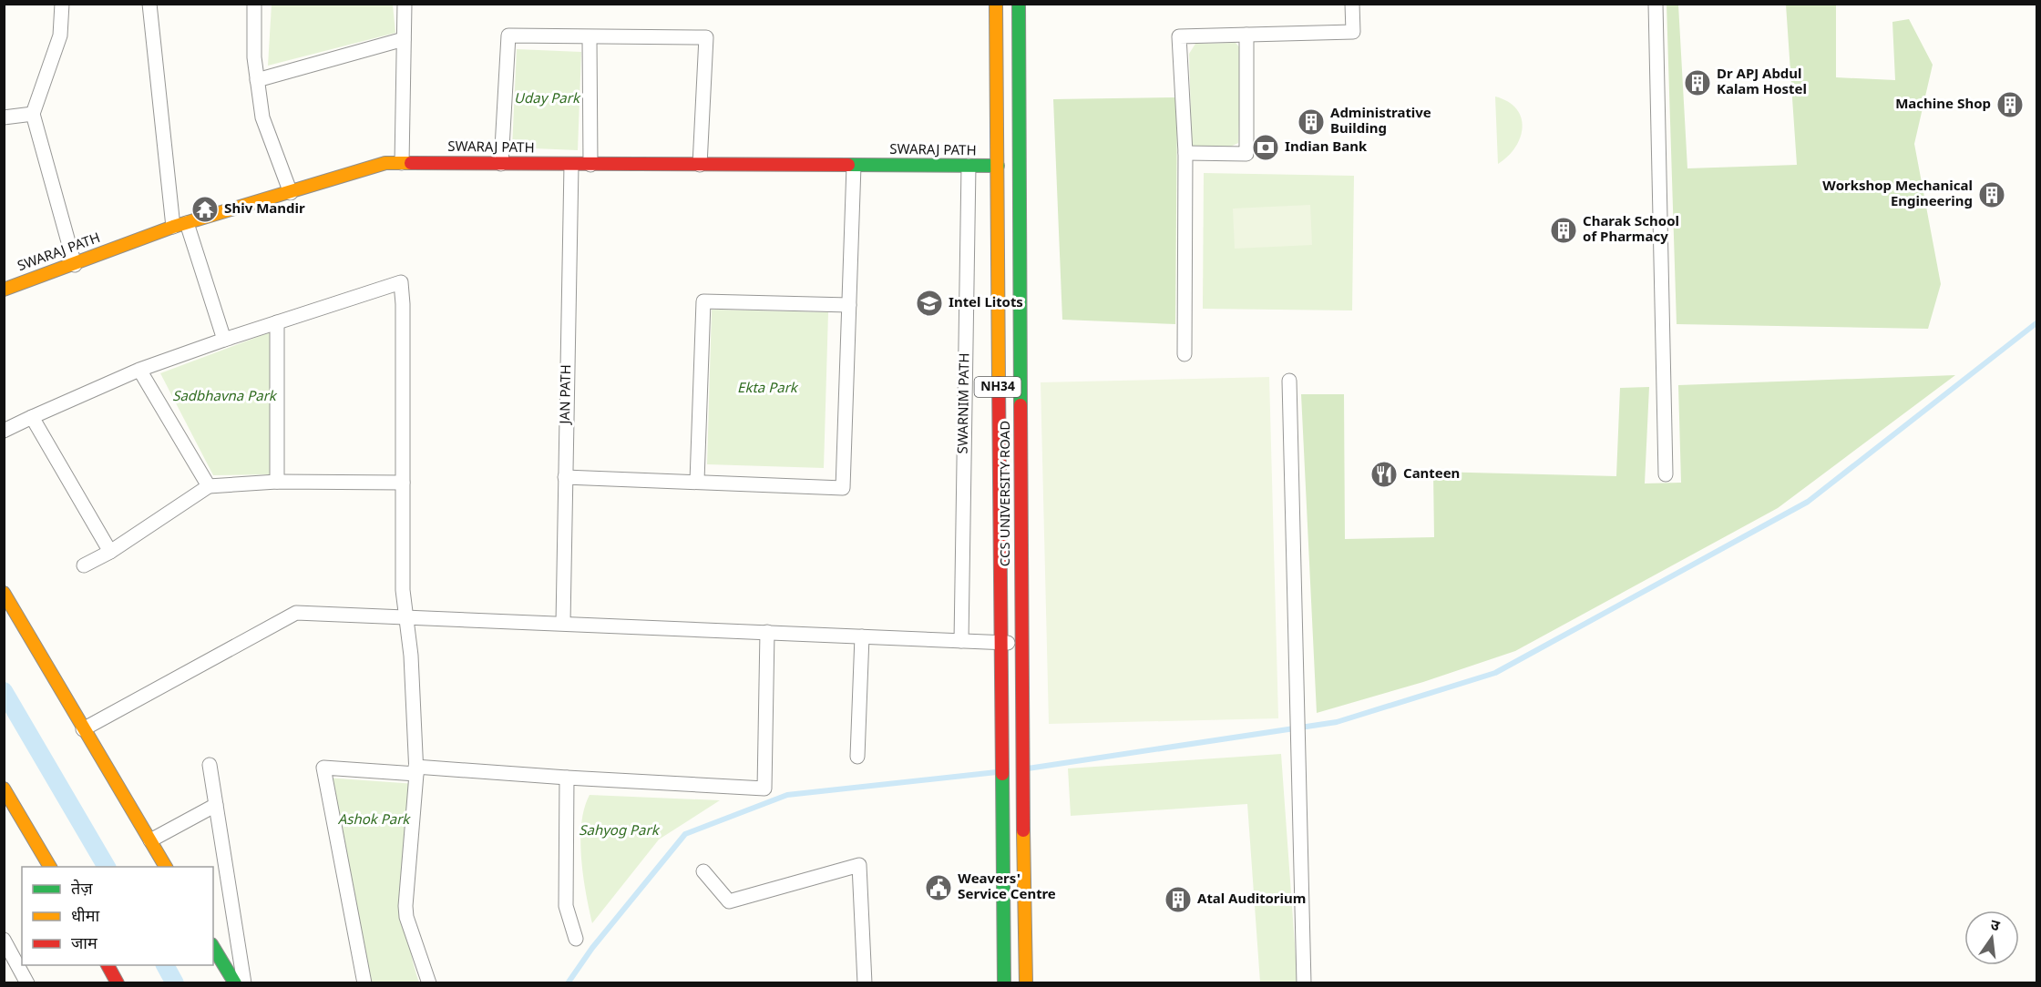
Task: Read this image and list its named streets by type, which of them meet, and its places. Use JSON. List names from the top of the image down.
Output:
{
  "streets": {
    "main road": ["SWARAJ PATH", "NH34", "CCS UNIVERSITY ROAD"],
    "street": ["JAN PATH", "SWARNIM PATH"]
  },
  "crossings": [
    ["SWARAJ PATH", "JAN PATH"],
    ["SWARAJ PATH", "SWARNIM PATH"],
    ["SWARAJ PATH", "CCS UNIVERSITY ROAD"]
  ],
  "parks": [
    "Uday Park",
    "Ekta Park",
    "Sadbhavna Park",
    "Ashok Park",
    "Sahyog Park"
  ],
  "places": {
    "building": [
      "Dr APJ Abdul Kalam Hostel",
      "Machine Shop",
      "Administrative Building",
      "Workshop Mechanical Engineering",
      "Charak School of Pharmacy",
      "Atal Auditorium"
    ],
    "bank": ["Indian Bank"],
    "temple": ["Shiv Mandir"],
    "school or university": ["Intel Litots"],
    "restaurant": ["Canteen"],
    "public building": ["Weavers' Service Centre"]
  },
  "legend": ["तेज़", "धीमा", "जाम"],
  "north": "top"
}
